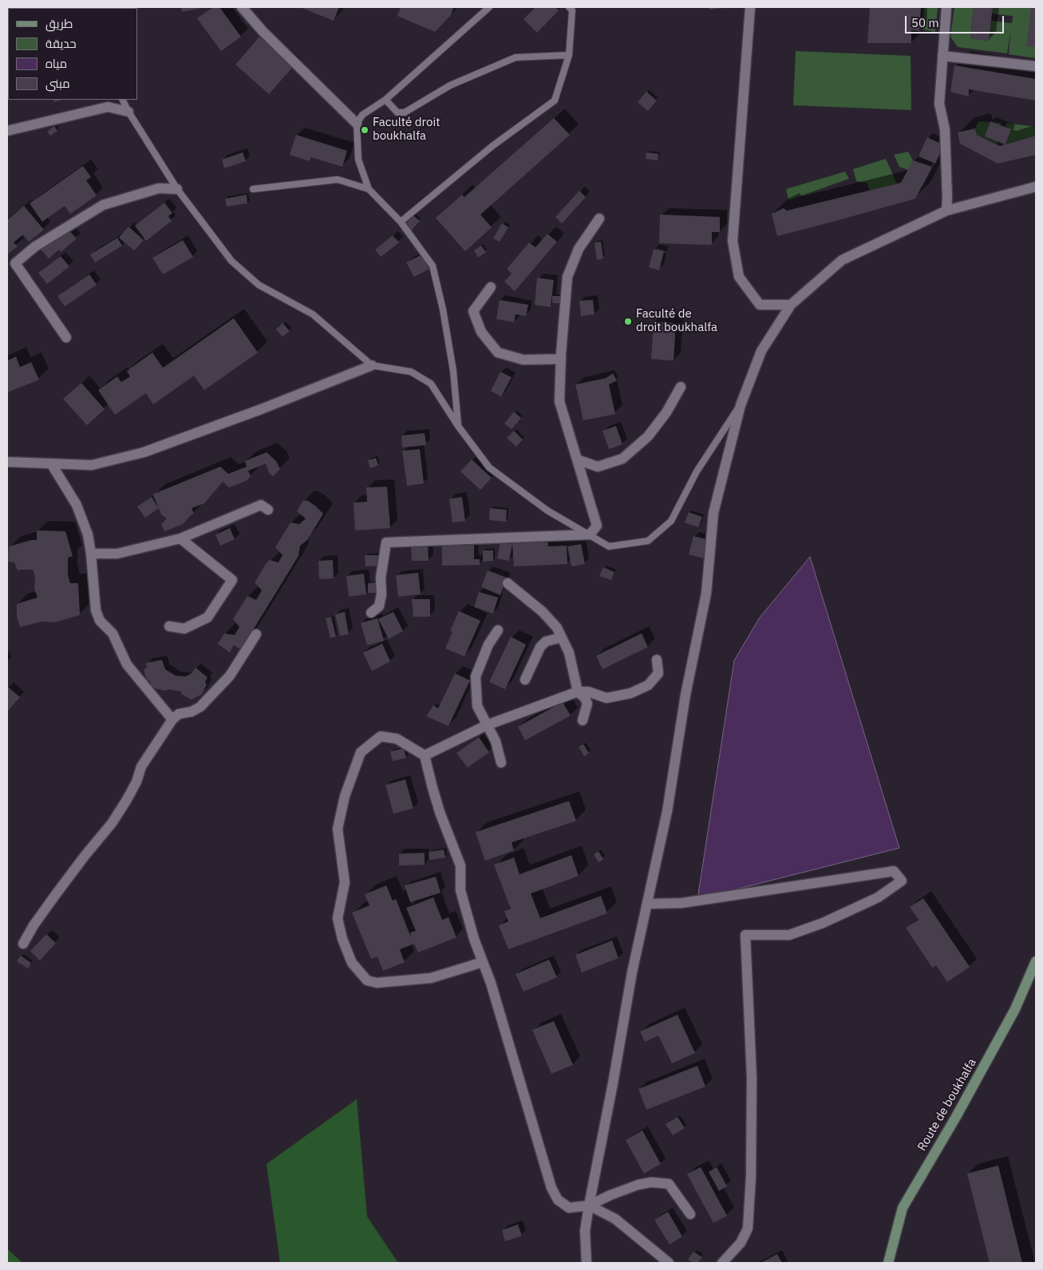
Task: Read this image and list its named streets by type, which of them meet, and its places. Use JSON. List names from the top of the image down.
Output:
{
  "streets": {
    "street": ["Route de boukhalfa"]
  },
  "places": ["Faculté droit boukhalfa", "Faculté de droit boukhalfa"],
  "legend": [
    "طريق",
    "حديقة",
    "مياه",
    "مبنى"
  ],
  "scale_bar": "50 m"
}
